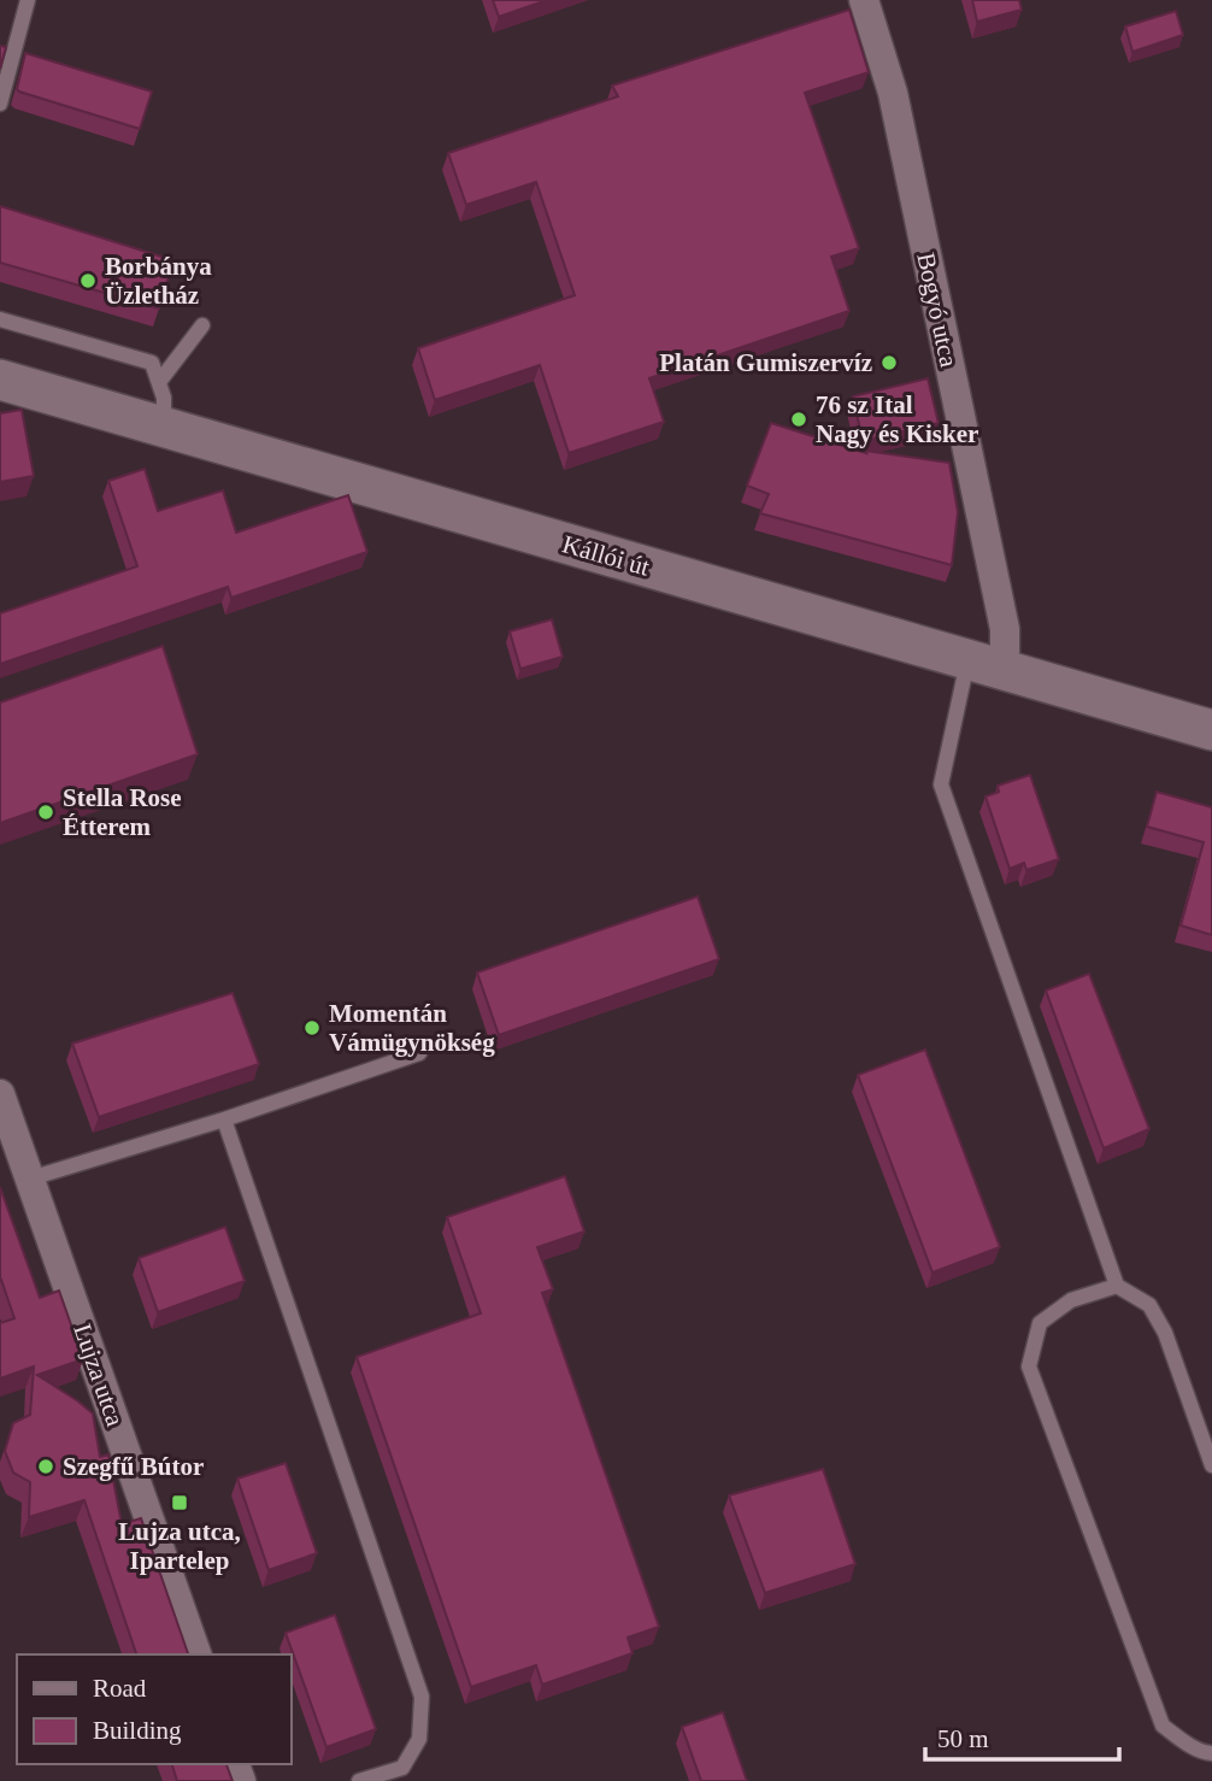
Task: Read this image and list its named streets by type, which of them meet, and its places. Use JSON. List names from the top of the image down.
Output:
{
  "streets": {
    "main road": ["Kállói út"],
    "street": ["Bogyó utca", "Lujza utca"]
  },
  "crossings": [
    ["Bogyó utca", "Kállói út"]
  ],
  "places": {
    "other": [
      "Borbánya Üzletház",
      "Platán Gumiszervíz",
      "76 sz Ital Nagy és Kisker",
      "Stella Rose Étterem",
      "Momentán Vámügynökség",
      "Szegfű Bútor"
    ],
    "transit": ["Lujza utca, Ipartelep"]
  },
  "legend": ["Road", "Building"],
  "scale_bar": "50 m"
}
